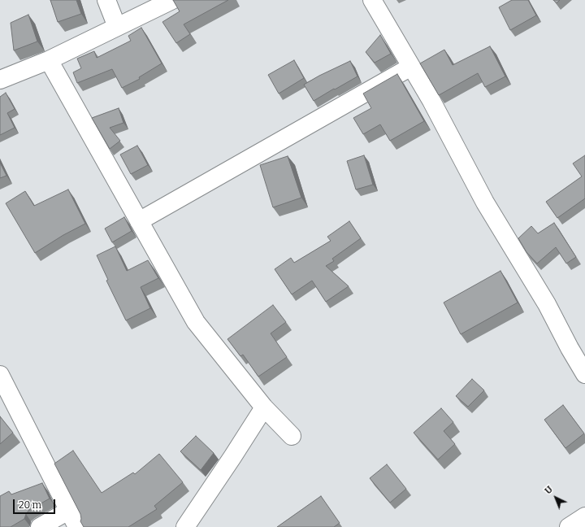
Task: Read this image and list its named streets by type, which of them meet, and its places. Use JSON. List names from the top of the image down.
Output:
{
  "scale_bar": "20 m",
  "north": "top left"
}
